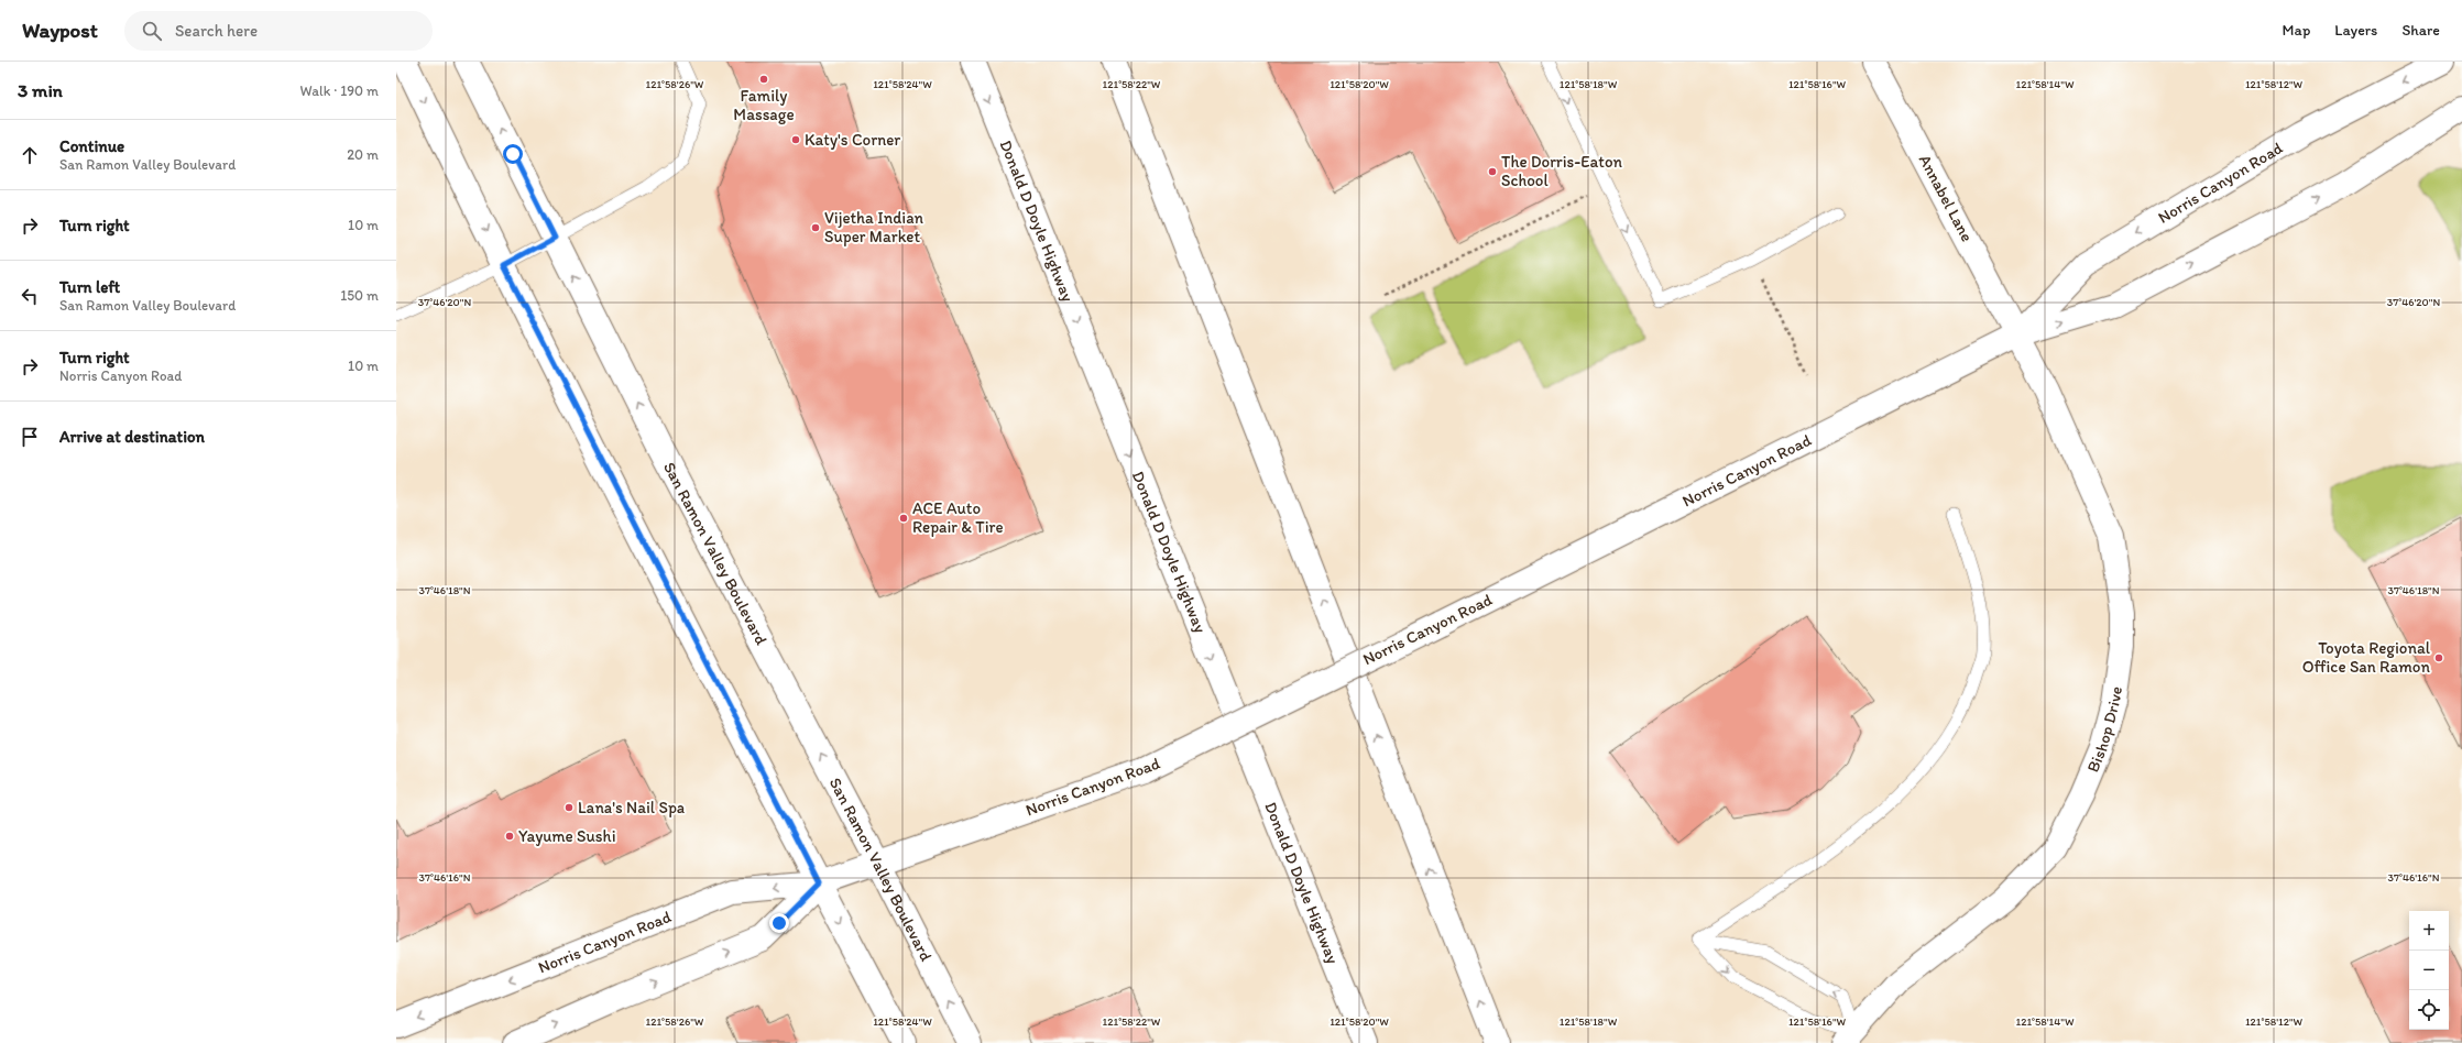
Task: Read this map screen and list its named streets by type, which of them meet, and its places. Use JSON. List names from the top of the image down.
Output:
{
  "streets": {
    "main road": [
      "Norris Canyon Road",
      "Annabel Lane",
      "Donald D Doyle Highway",
      "San Ramon Valley Boulevard",
      "Bishop Drive"
    ]
  },
  "crossings": [
    ["Norris Canyon Road", "Annabel Lane"],
    ["Norris Canyon Road", "San Ramon Valley Boulevard"],
    ["Norris Canyon Road", "Bishop Drive"],
    ["Annabel Lane", "Bishop Drive"]
  ],
  "places": [
    "Family Massage",
    "Katy's Corner",
    "The Dorris-Eaton School",
    "Vijetha Indian Super Market",
    "ACE Auto Repair & Tire",
    "Toyota Regional Office San Ramon",
    "Lana's Nail Spa",
    "Yayume Sushi"
  ],
  "page": {
    "header": "Waypost",
    "search": "Search here",
    "nav": ["Map", "Layers", "Share"],
    "heading": ["3 min", "Walk · 190 m"],
    "list": [
      ["Continue", "San Ramon Valley Boulevard", "20 m"],
      ["Turn right", "10 m"],
      ["Turn left", "San Ramon Valley Boulevard", "150 m"],
      ["Turn right", "Norris Canyon Road", "10 m"],
      "Arrive at destination"
    ],
    "map_buttons": ["+", "−"]
  },
  "coordinates": [
    "121°58'26\"W",
    "121°58'24\"W",
    "121°58'22\"W",
    "121°58'20\"W",
    "121°58'18\"W",
    "121°58'16\"W",
    "121°58'14\"W",
    "121°58'12\"W",
    "37°46'20\"N",
    "37°46'18\"N",
    "37°46'16\"N"
  ]
}
